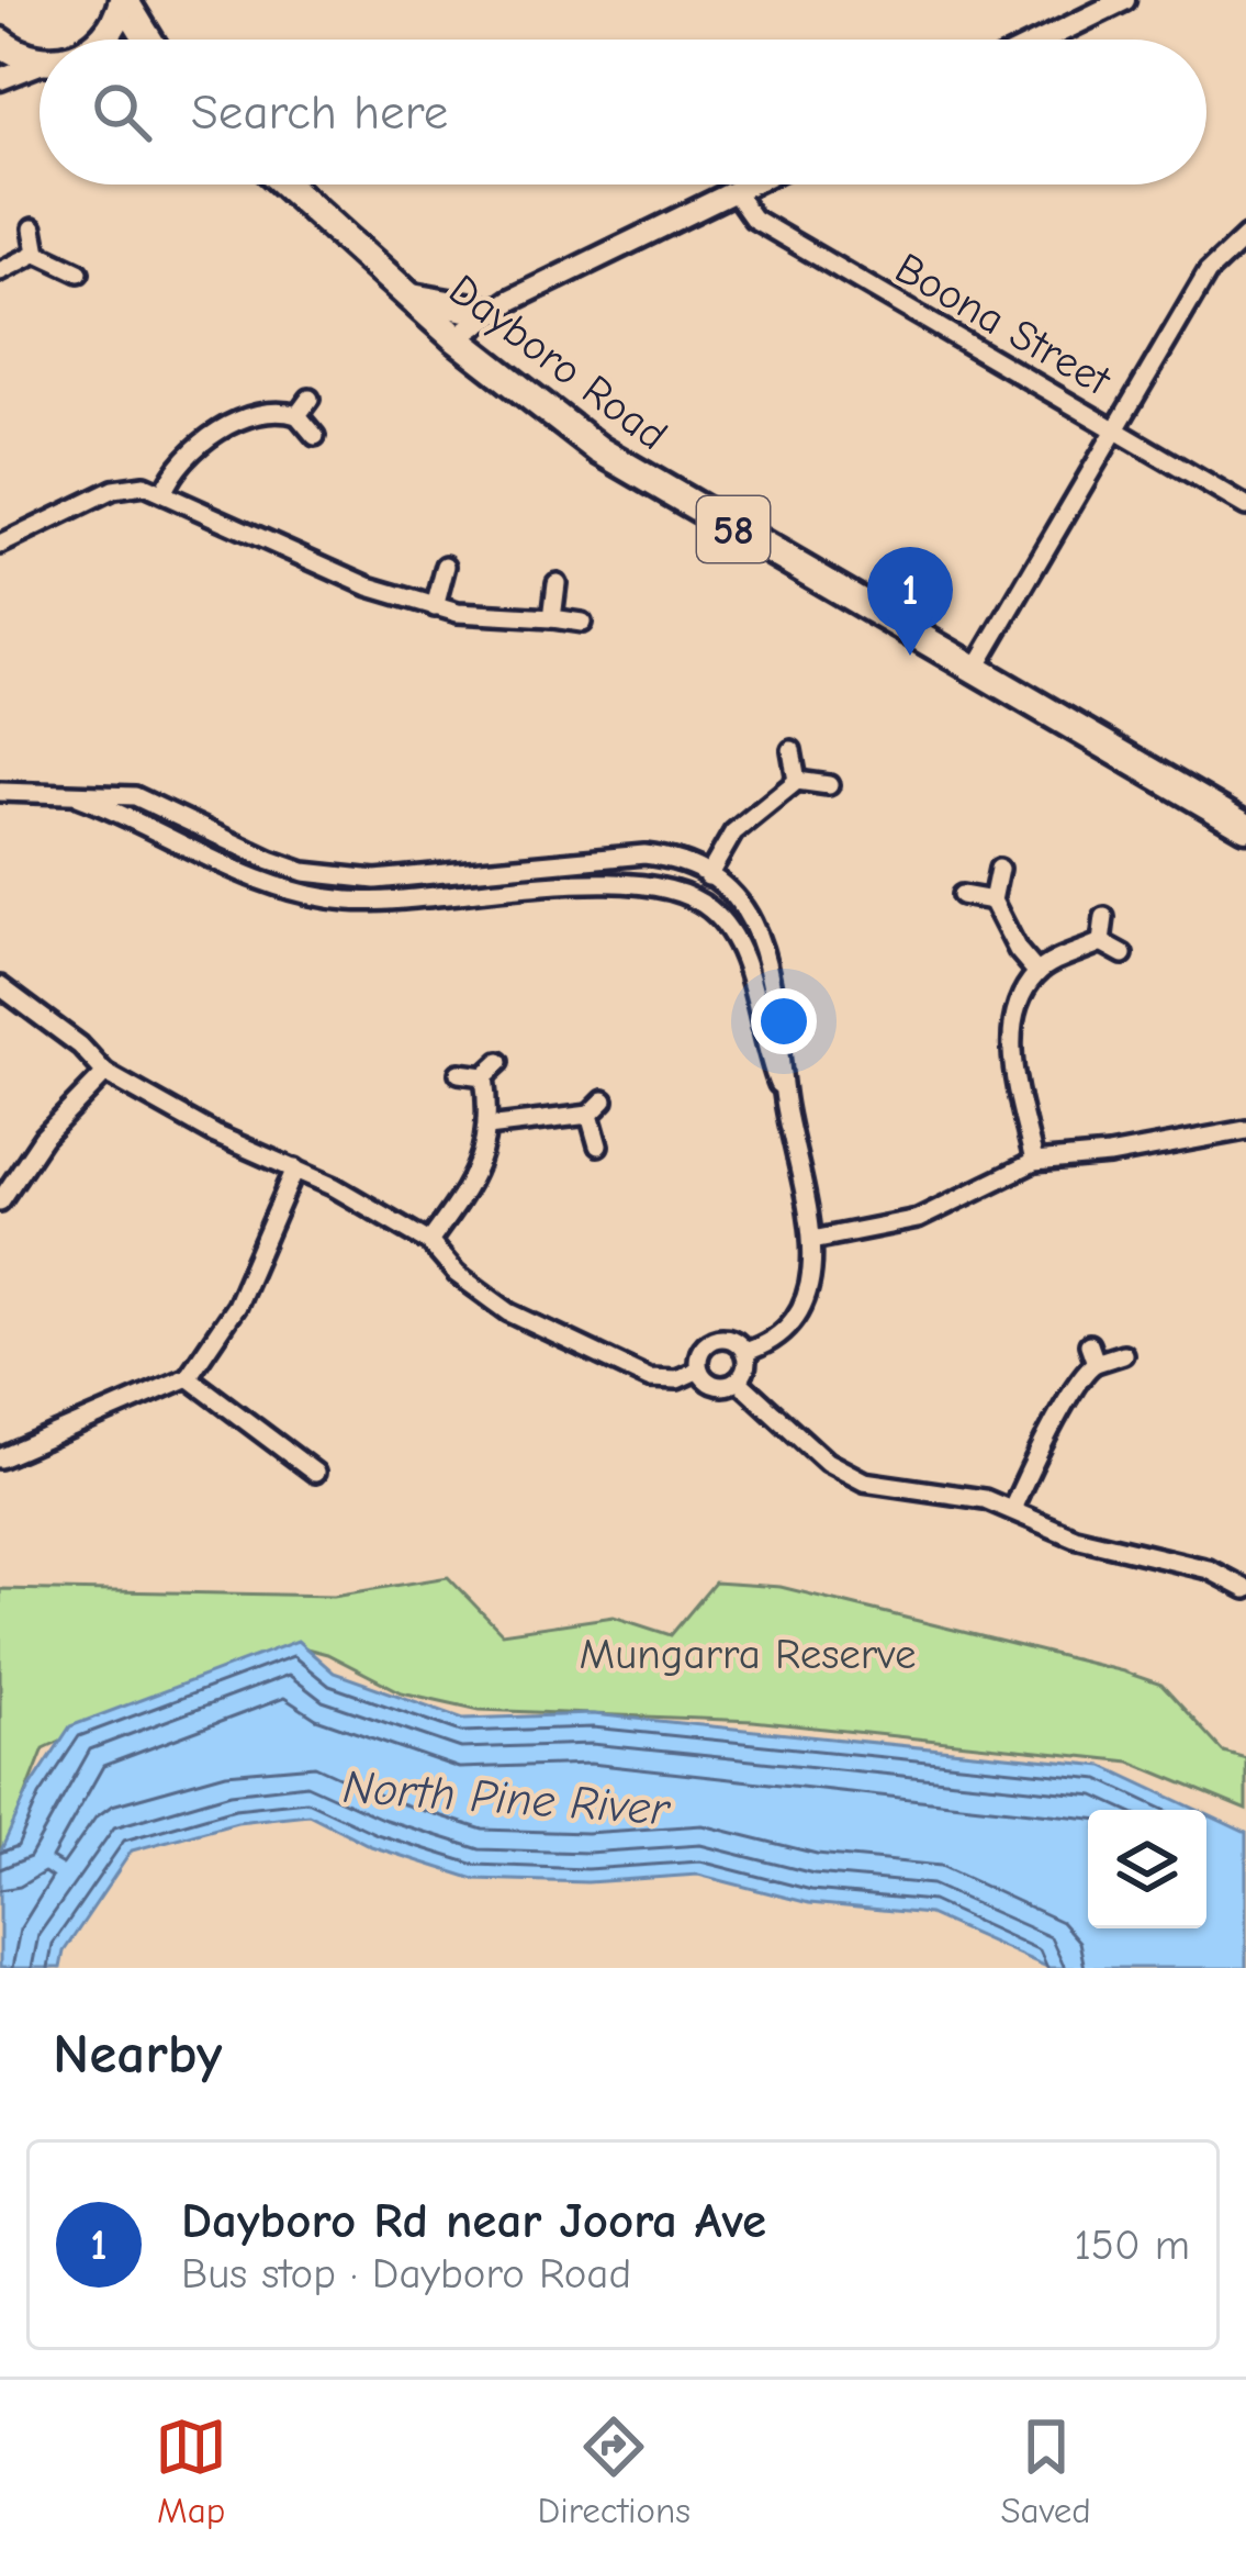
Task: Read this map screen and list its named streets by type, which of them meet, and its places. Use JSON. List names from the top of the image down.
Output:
{
  "streets": {
    "main road": ["Dayboro Road", "58"],
    "street": ["Boona Street"]
  },
  "water": ["North Pine River"],
  "parks": ["Mungarra Reserve"],
  "page": {
    "search": "Search here",
    "pins": "1",
    "heading": "Nearby",
    "list": [
      {
        "mark": "1",
        "name": "Dayboro Rd near Joora Ave",
        "note": "Bus stop · Dayboro Road",
        "value": "150 m"
      }
    ],
    "nav": ["Map", "Directions", "Saved"]
  }
}
